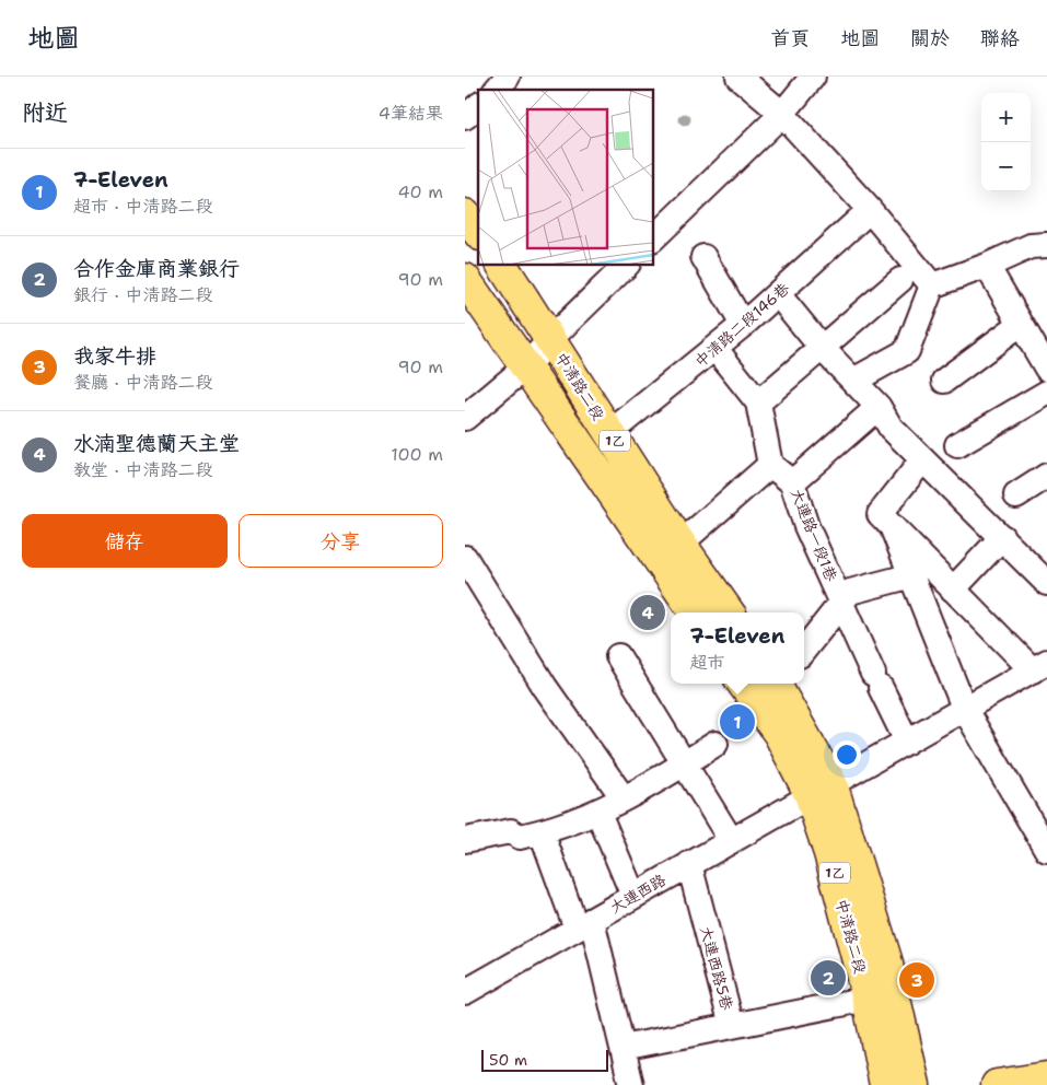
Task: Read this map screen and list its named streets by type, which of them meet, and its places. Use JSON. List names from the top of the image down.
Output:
{
  "streets": {
    "main road": ["中清路二段", "1乙"],
    "street": [
      "中清路二段146巷",
      "大連路一段1巷",
      "大連西路",
      "大連西路5巷"
    ]
  },
  "crossings": [
    ["中清路二段146巷", "中清路二段"],
    ["中清路二段", "大連西路"],
    ["大連路一段1巷", "大連西路"],
    ["大連西路", "大連西路5巷"]
  ],
  "scale_bar": "50 m",
  "page": {
    "header": "地圖",
    "nav": [
      "首頁",
      "地圖",
      "關於",
      "聯絡"
    ],
    "heading": ["附近", "4筆結果"],
    "map_buttons": ["+", "−"],
    "list": [
      {
        "mark": "1",
        "name": "7-Eleven",
        "note": "超市 · 中清路二段",
        "value": "40 m"
      },
      {
        "mark": "2",
        "name": "合作金庫商業銀行",
        "note": "銀行 · 中清路二段",
        "value": "90 m"
      },
      {
        "mark": "3",
        "name": "我家牛排",
        "note": "餐廳 · 中清路二段",
        "value": "90 m"
      },
      {
        "mark": "4",
        "name": "水湳聖德蘭天主堂",
        "note": "教堂 · 中清路二段",
        "value": "100 m"
      }
    ],
    "buttons": ["儲存", "分享"],
    "pins": [
      "4",
      "1",
      "2",
      "3"
    ],
    "popup": ["7-Eleven", "超市"],
    "scale": "50 m"
  }
}
